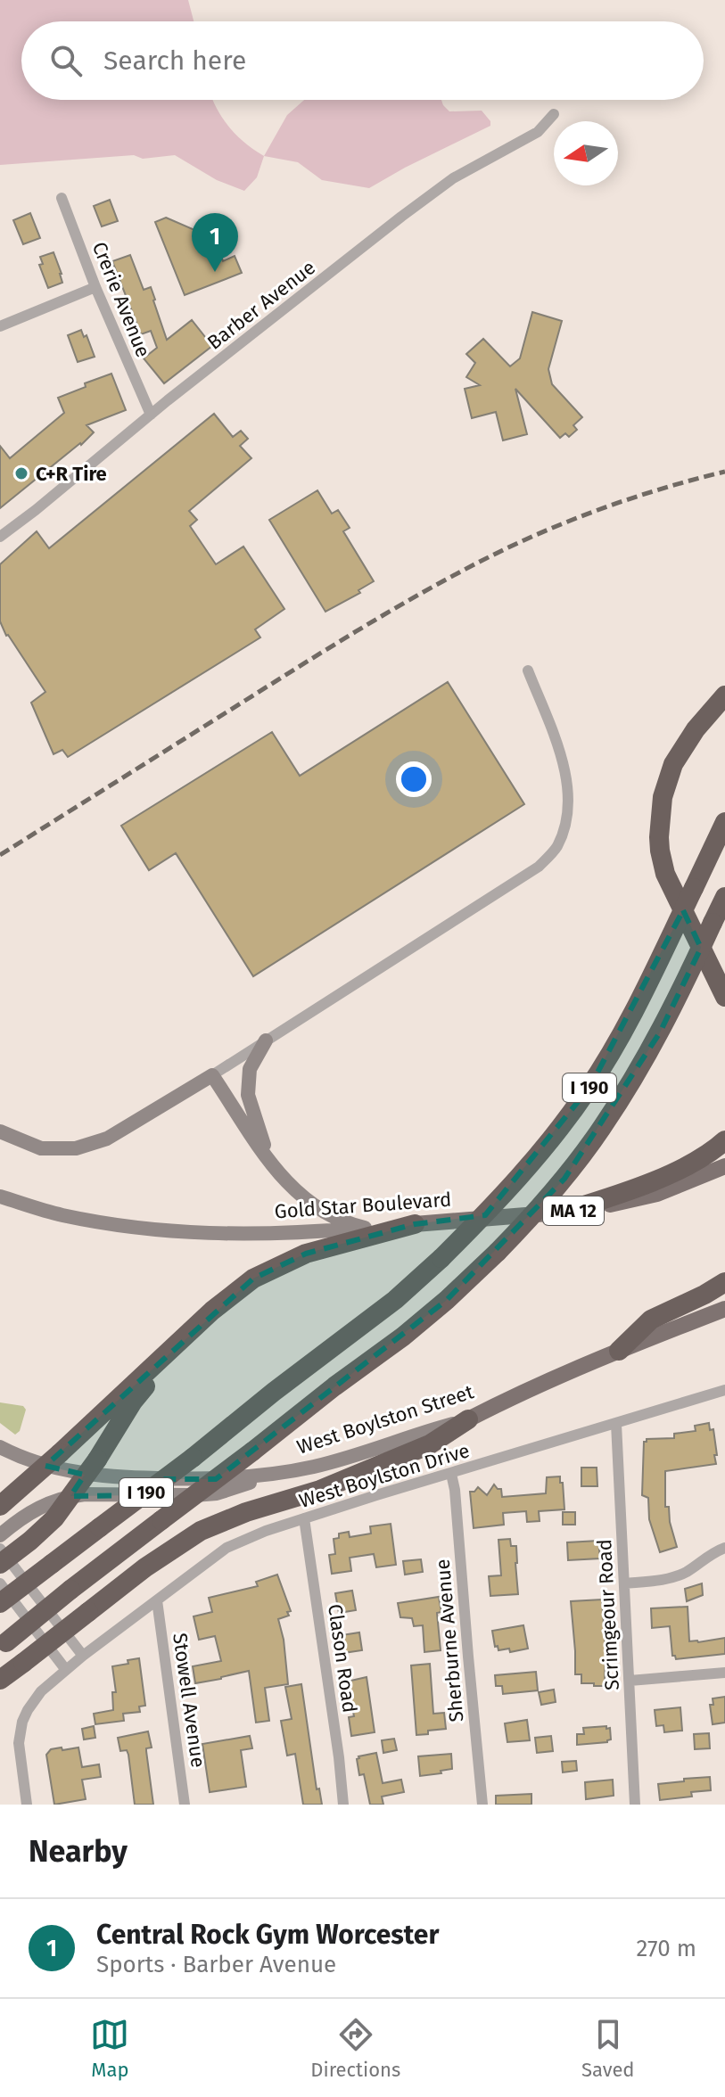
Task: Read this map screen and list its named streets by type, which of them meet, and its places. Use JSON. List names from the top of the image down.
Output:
{
  "streets": {
    "highway": ["I 190"],
    "main road": ["Gold Star Boulevard", "MA 12", "West Boylston Street"],
    "street": [
      "Crerie Avenue",
      "Barber Avenue",
      "West Boylston Drive",
      "Scrimgeour Road",
      "Sherburne Avenue",
      "Clason Road",
      "Stowell Avenue"
    ]
  },
  "crossings": [
    ["Crerie Avenue", "Barber Avenue"],
    ["West Boylston Drive", "Scrimgeour Road"],
    ["West Boylston Drive", "Sherburne Avenue"],
    ["West Boylston Drive", "Clason Road"],
    ["West Boylston Drive", "Stowell Avenue"]
  ],
  "places": ["C+R Tire"],
  "north": "left",
  "page": {
    "search": "Search here",
    "pins": "1",
    "heading": "Nearby",
    "list": [
      {
        "mark": "1",
        "name": "Central Rock Gym Worcester",
        "note": "Sports · Barber Avenue",
        "value": "270 m"
      }
    ],
    "nav": ["Map", "Directions", "Saved"]
  }
}
